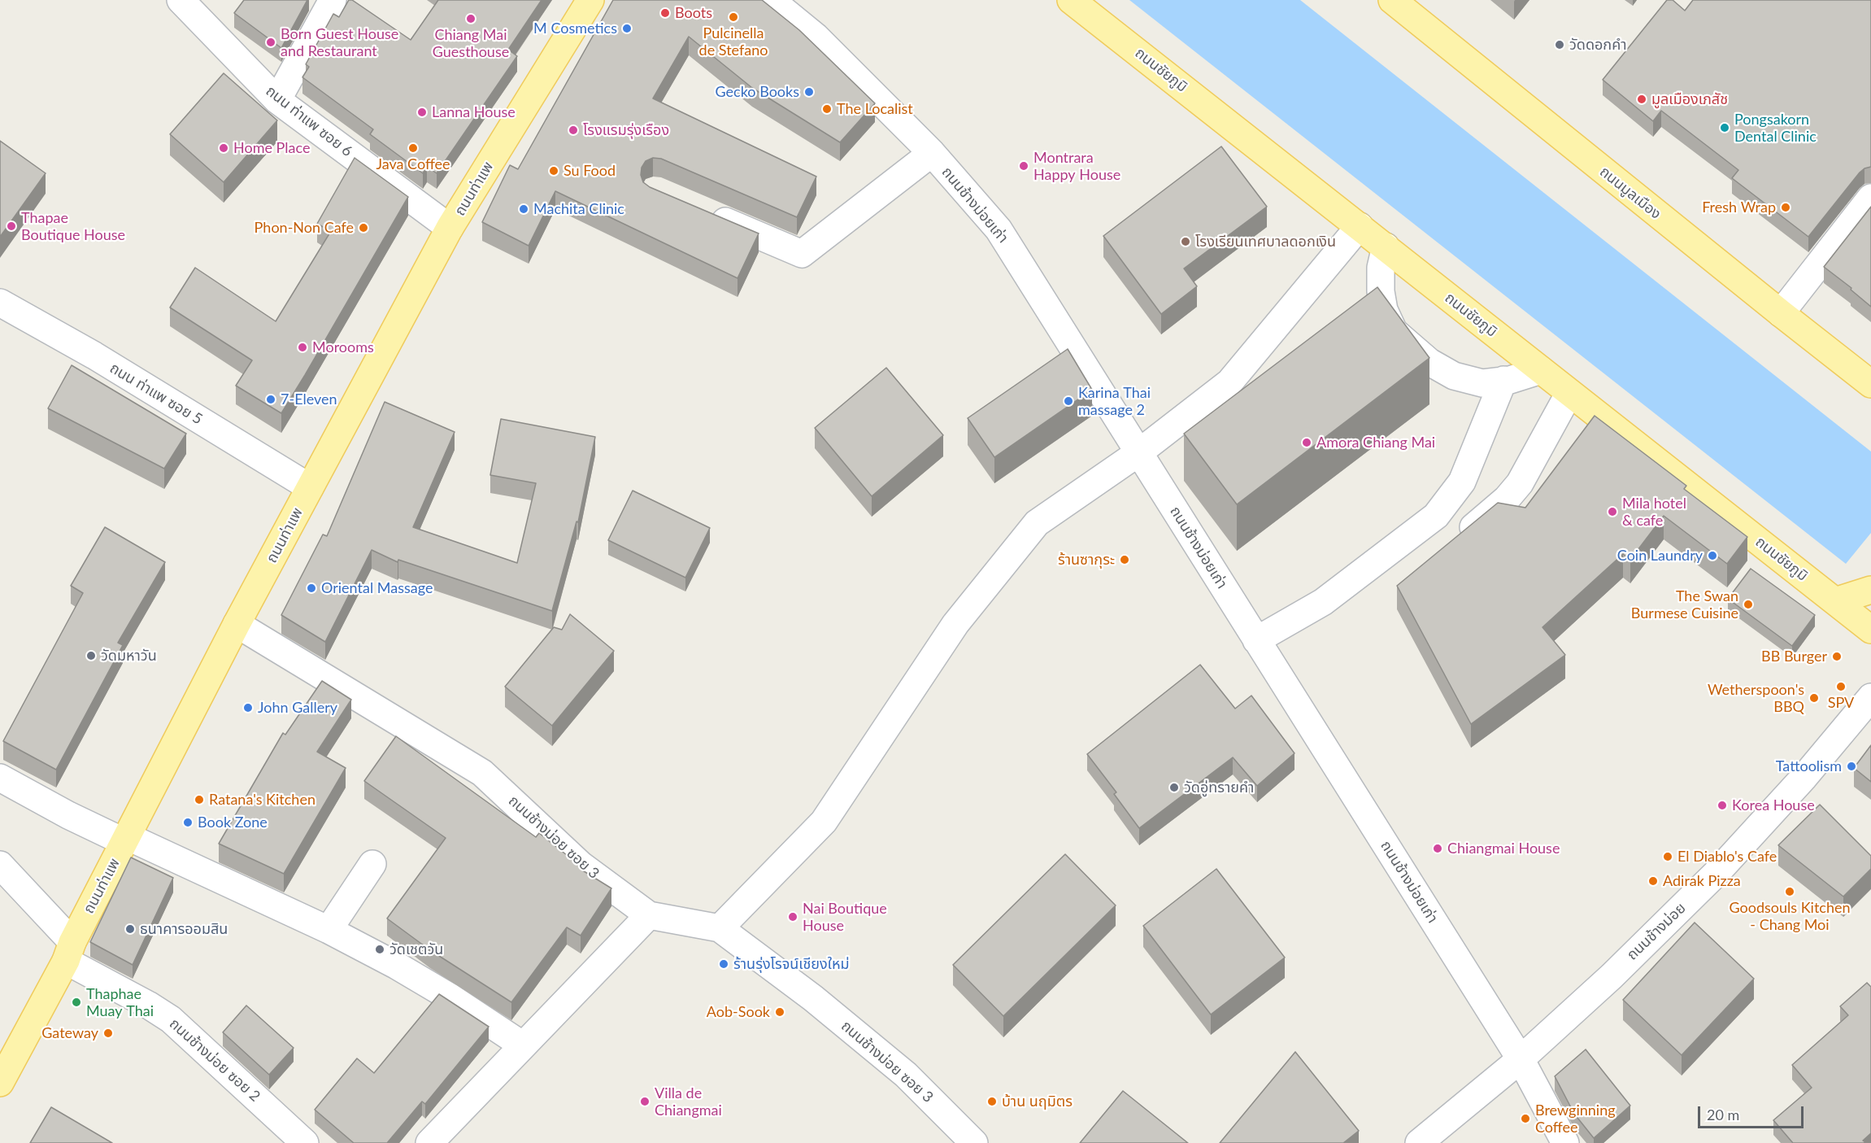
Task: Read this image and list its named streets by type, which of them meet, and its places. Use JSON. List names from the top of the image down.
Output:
{
  "streets": {
    "main road": ["ถนนชัยภูมิ", "ถนนท่าแพ", "ถนนมูลเมือง"],
    "street": [
      "ถนน ท่าแพ ซอย 6",
      "ถนนช้างม่อยเก่า",
      "ถนน ท่าแพ ซอย 5",
      "ถนนช้างม่อย ซอย 3",
      "ถนนช้างม่อย",
      "ถนนช้างม่อย ซอย 2"
    ]
  },
  "crossings": [
    ["ถนน ท่าแพ ซอย 6", "ถนนท่าแพ"],
    ["ถนนท่าแพ", "ถนน ท่าแพ ซอย 5"],
    ["ถนนท่าแพ", "ถนนช้างม่อย ซอย 3"],
    ["ถนนท่าแพ", "ถนนช้างม่อย ซอย 2"],
    ["ถนนช้างม่อยเก่า", "ถนนช้างม่อย"]
  ],
  "places": [
    "Boots",
    "Pulcinella de Stefano",
    "Chiang Mai Guesthouse",
    "M Cosmetics",
    "Born Guest House and Restaurant",
    "วัดดอกคำ",
    "Gecko Books",
    "มูลเมืองเภสัช",
    "The Localist",
    "Lanna House",
    "Pongsakorn Dental Clinic",
    "โรงแรมรุ่งเรือง",
    "Home Place",
    "Java Coffee",
    "Montrara Happy House",
    "Su Food",
    "Fresh Wrap",
    "Machita Clinic",
    "Thapae Boutique House",
    "Phon-Non Cafe",
    "โรงเรียนเทศบาลดอกเงิน",
    "Morooms",
    "7-Eleven",
    "Karina Thai massage 2",
    "Amora Chiang Mai",
    "Mila hotel & cafe",
    "Coin Laundry",
    "ร้านซากุระ",
    "Oriental Massage",
    "The Swan Burmese Cuisine",
    "วัดมหาวัน",
    "BB Burger",
    "SPV",
    "Wetherspoon's BBQ",
    "John Gallery",
    "Tattoolism",
    "วัดอู่ทรายคำ",
    "Ratana's Kitchen",
    "Korea House",
    "Book Zone",
    "Chiangmai House",
    "El Diablo's Cafe",
    "Adirak Pizza",
    "Goodsouls Kitchen - Chang Moi",
    "Nai Boutique House",
    "ธนาคารออมสิน",
    "วัดเชตวัน",
    "ร้านรุ่งโรจน์เชียงใหม่",
    "Thaphae Muay Thai",
    "Aob-Sook",
    "Gateway",
    "Villa de Chiangmai",
    "บ้าน นฤมิตร",
    "Brewginning Coffee"
  ],
  "scale_bar": "20 m"
}
